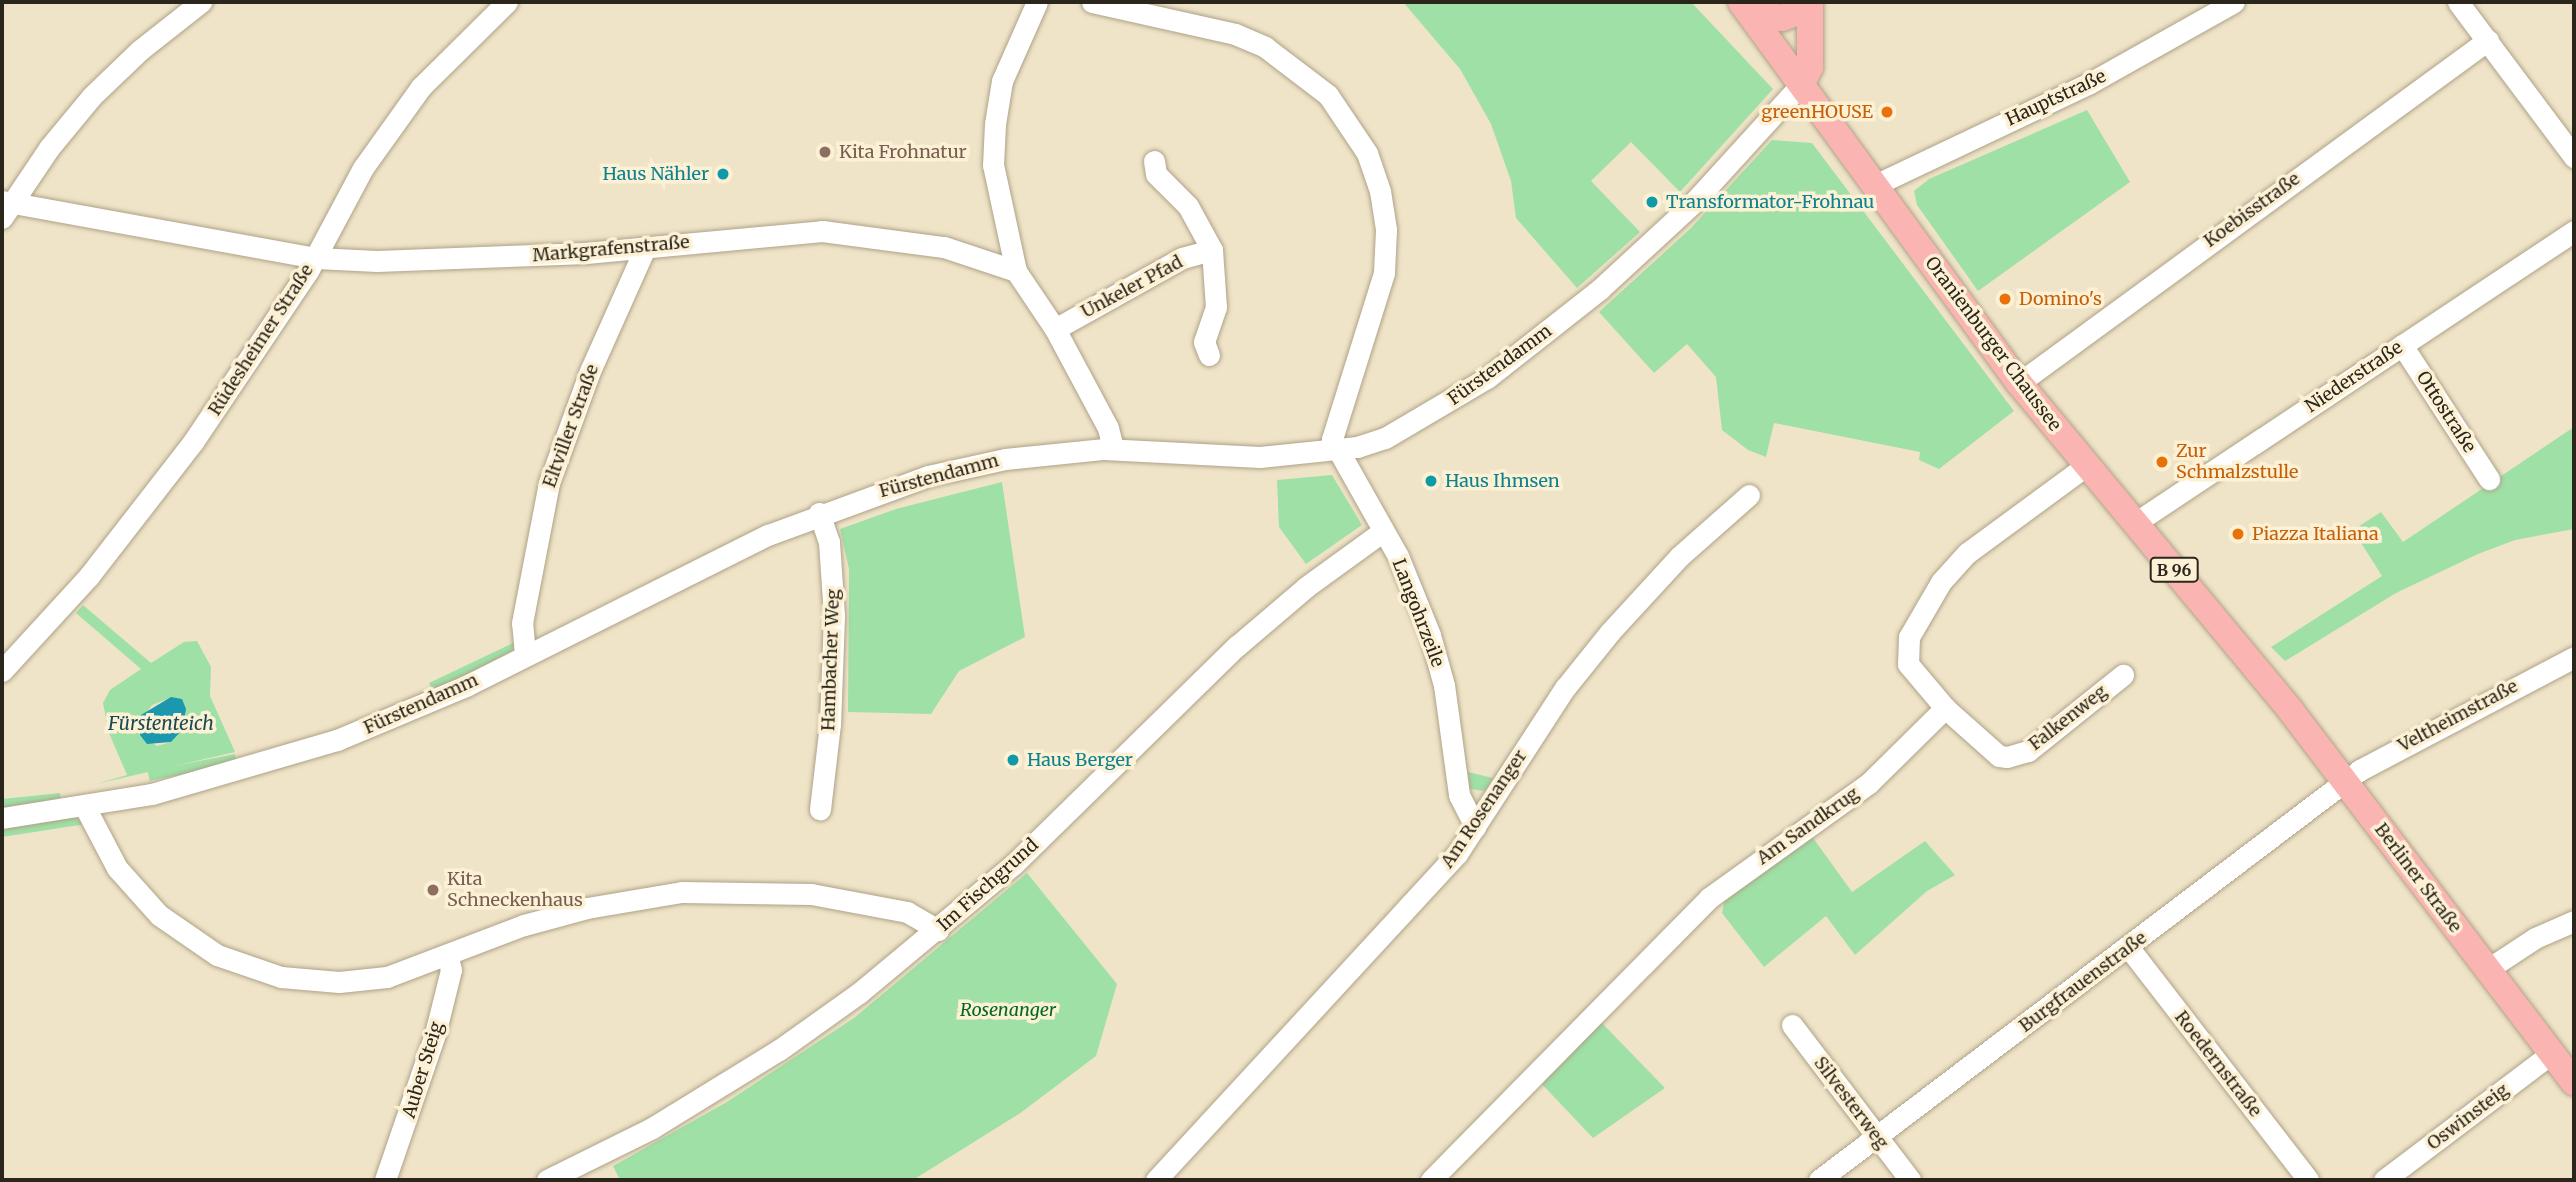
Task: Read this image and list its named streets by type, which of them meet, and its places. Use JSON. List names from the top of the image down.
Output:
{
  "streets": {
    "main road": ["Oranienburger Chaussee", "B 96", "Berliner Straße"],
    "street": [
      "Hauptstraße",
      "Koebisstraße",
      "Markgrafenstraße",
      "Unkeler Pfad",
      "Rüdesheimer Straße",
      "Fürstendamm",
      "Niederstraße",
      "Ottostraße",
      "Eltviller Straße",
      "Langohrzeile",
      "Hambacher Weg",
      "Veltheimstraße",
      "Falkenweg",
      "Am Rosenanger",
      "Am Sandkrug",
      "Im Fischgrund",
      "Burgfrauenstraße",
      "Roedernstraße",
      "Auber Steig",
      "Silvesterweg",
      "Oswinsteig"
    ]
  },
  "crossings": [
    ["Hauptstraße", "Oranienburger Chaussee"],
    ["Koebisstraße", "Oranienburger Chaussee"],
    ["Markgrafenstraße", "Rüdesheimer Straße"],
    ["Markgrafenstraße", "Eltviller Straße"],
    ["Oranienburger Chaussee", "Fürstendamm"],
    ["Oranienburger Chaussee", "Niederstraße"],
    ["Oranienburger Chaussee", "Berliner Straße"],
    ["Fürstendamm", "Eltviller Straße"],
    ["Fürstendamm", "Langohrzeile"],
    ["Fürstendamm", "Hambacher Weg"],
    ["Niederstraße", "Ottostraße"],
    ["Langohrzeile", "Am Rosenanger"],
    ["Langohrzeile", "Im Fischgrund"],
    ["Veltheimstraße", "Berliner Straße"],
    ["Veltheimstraße", "Burgfrauenstraße"],
    ["Falkenweg", "Am Sandkrug"],
    ["Berliner Straße", "Burgfrauenstraße"],
    ["Berliner Straße", "Oswinsteig"],
    ["Burgfrauenstraße", "Roedernstraße"],
    ["Burgfrauenstraße", "Silvesterweg"]
  ],
  "water": ["Fürstenteich"],
  "parks": ["Rosenanger"],
  "places": [
    "greenHOUSE",
    "Kita Frohnatur",
    "Haus Nähler",
    "Transformator-Frohnau",
    "Domino's",
    "Zur Schmalzstulle",
    "Haus Ihmsen",
    "Piazza Italiana",
    "Haus Berger",
    "Kita Schneckenhaus"
  ]
}
